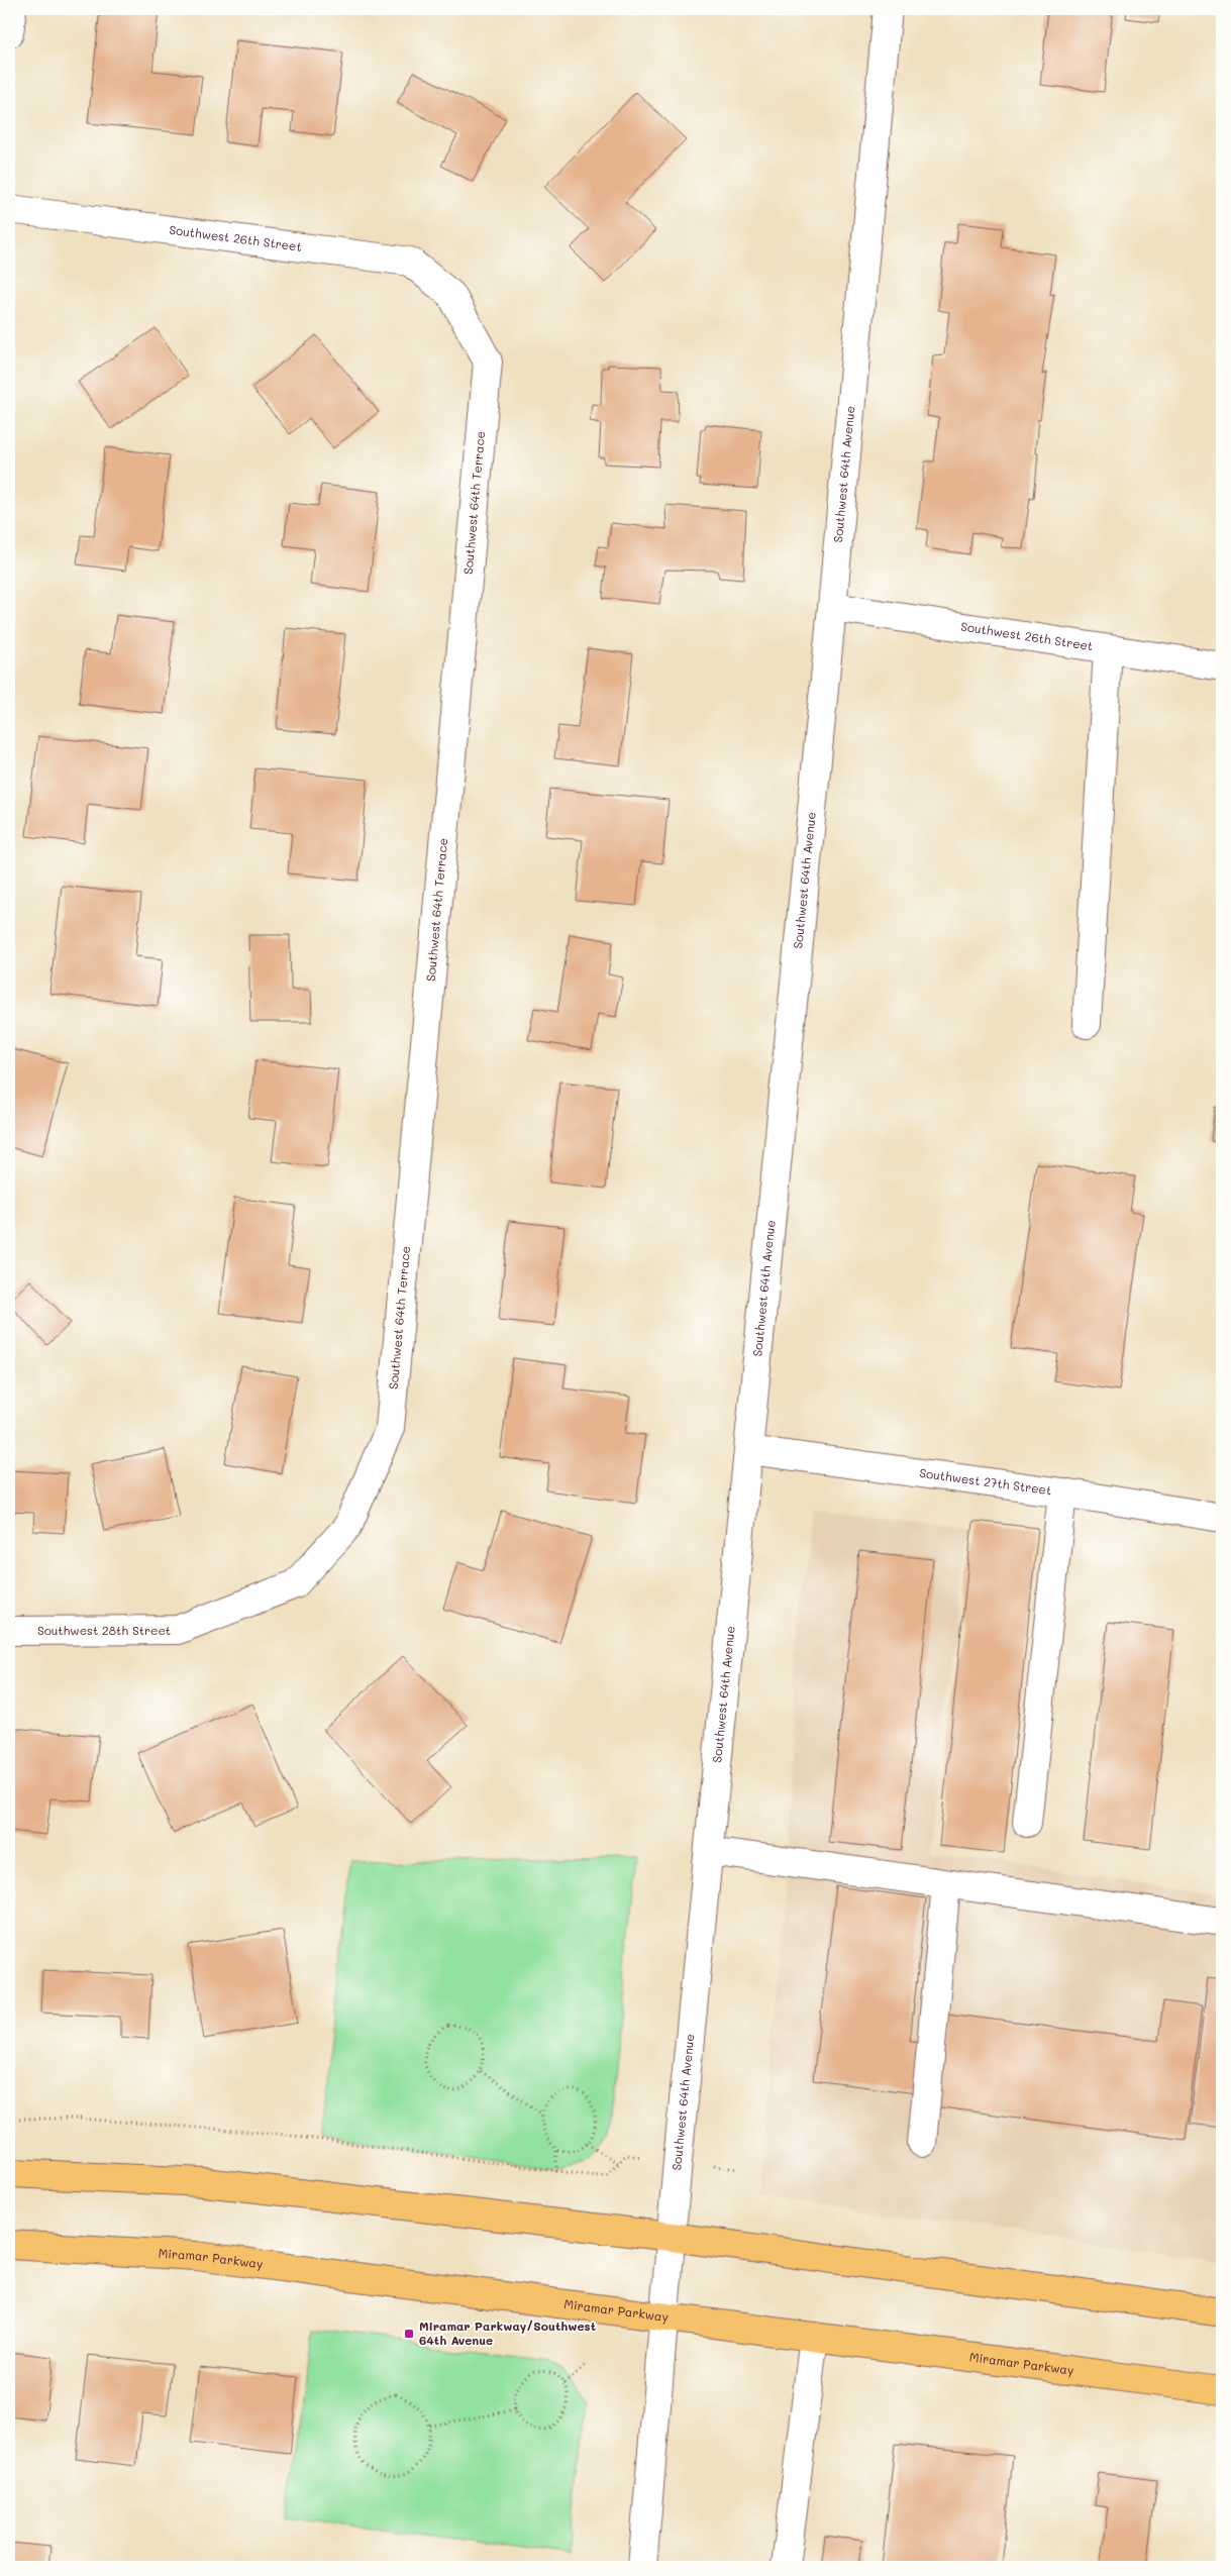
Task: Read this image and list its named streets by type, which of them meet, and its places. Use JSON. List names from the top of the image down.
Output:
{
  "streets": {
    "main road": ["Miramar Parkway"],
    "street": [
      "Southwest 26th Street",
      "Southwest 64th Avenue",
      "Southwest 64th Terrace",
      "Southwest 27th Street",
      "Southwest 28th Street"
    ]
  },
  "crossings": [
    ["Southwest 26th Street", "Southwest 64th Avenue"],
    ["Southwest 26th Street", "Southwest 64th Terrace"],
    ["Southwest 64th Avenue", "Southwest 27th Street"],
    ["Southwest 64th Avenue", "Miramar Parkway"],
    ["Southwest 64th Terrace", "Southwest 28th Street"]
  ],
  "places": {
    "transit": ["Miramar Parkway/Southwest 64th Avenue"]
  }
}
